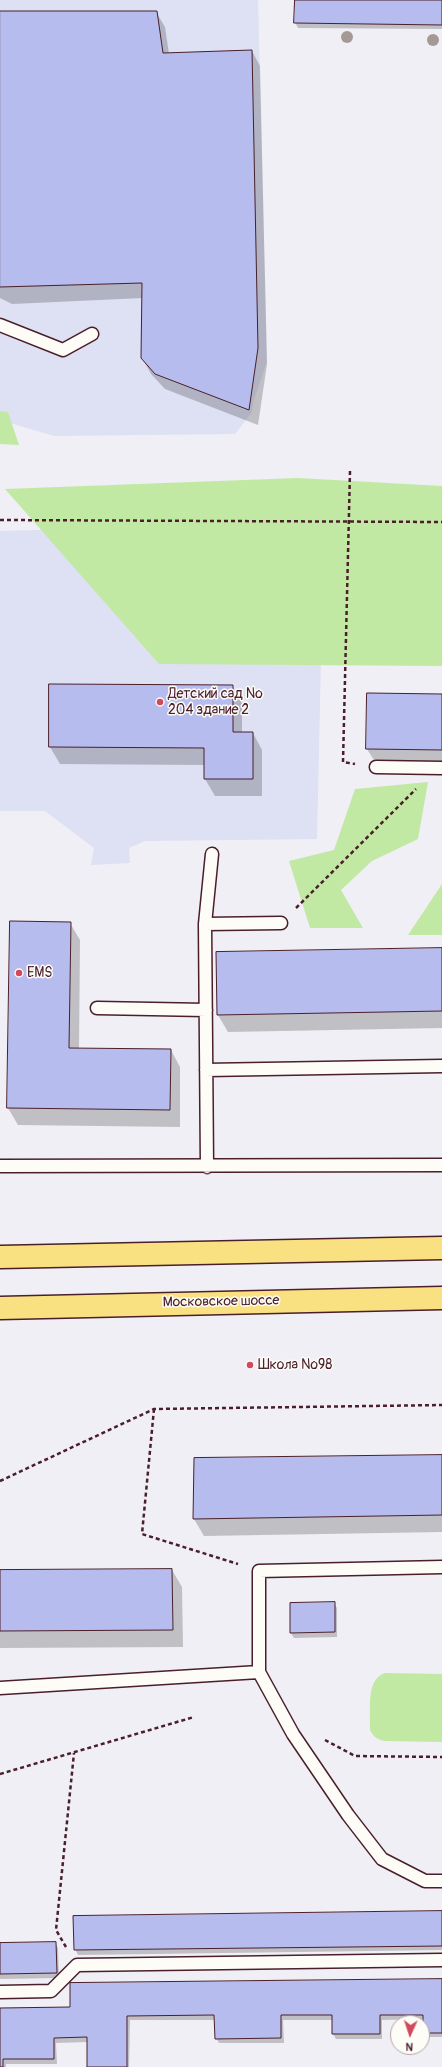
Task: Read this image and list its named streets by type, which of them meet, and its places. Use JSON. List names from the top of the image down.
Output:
{
  "streets": {
    "main road": ["Московское шоссе"]
  },
  "places": ["Детский сад № 204 здание 2", "EMS", "Школа №98"],
  "north": "bottom"
}
